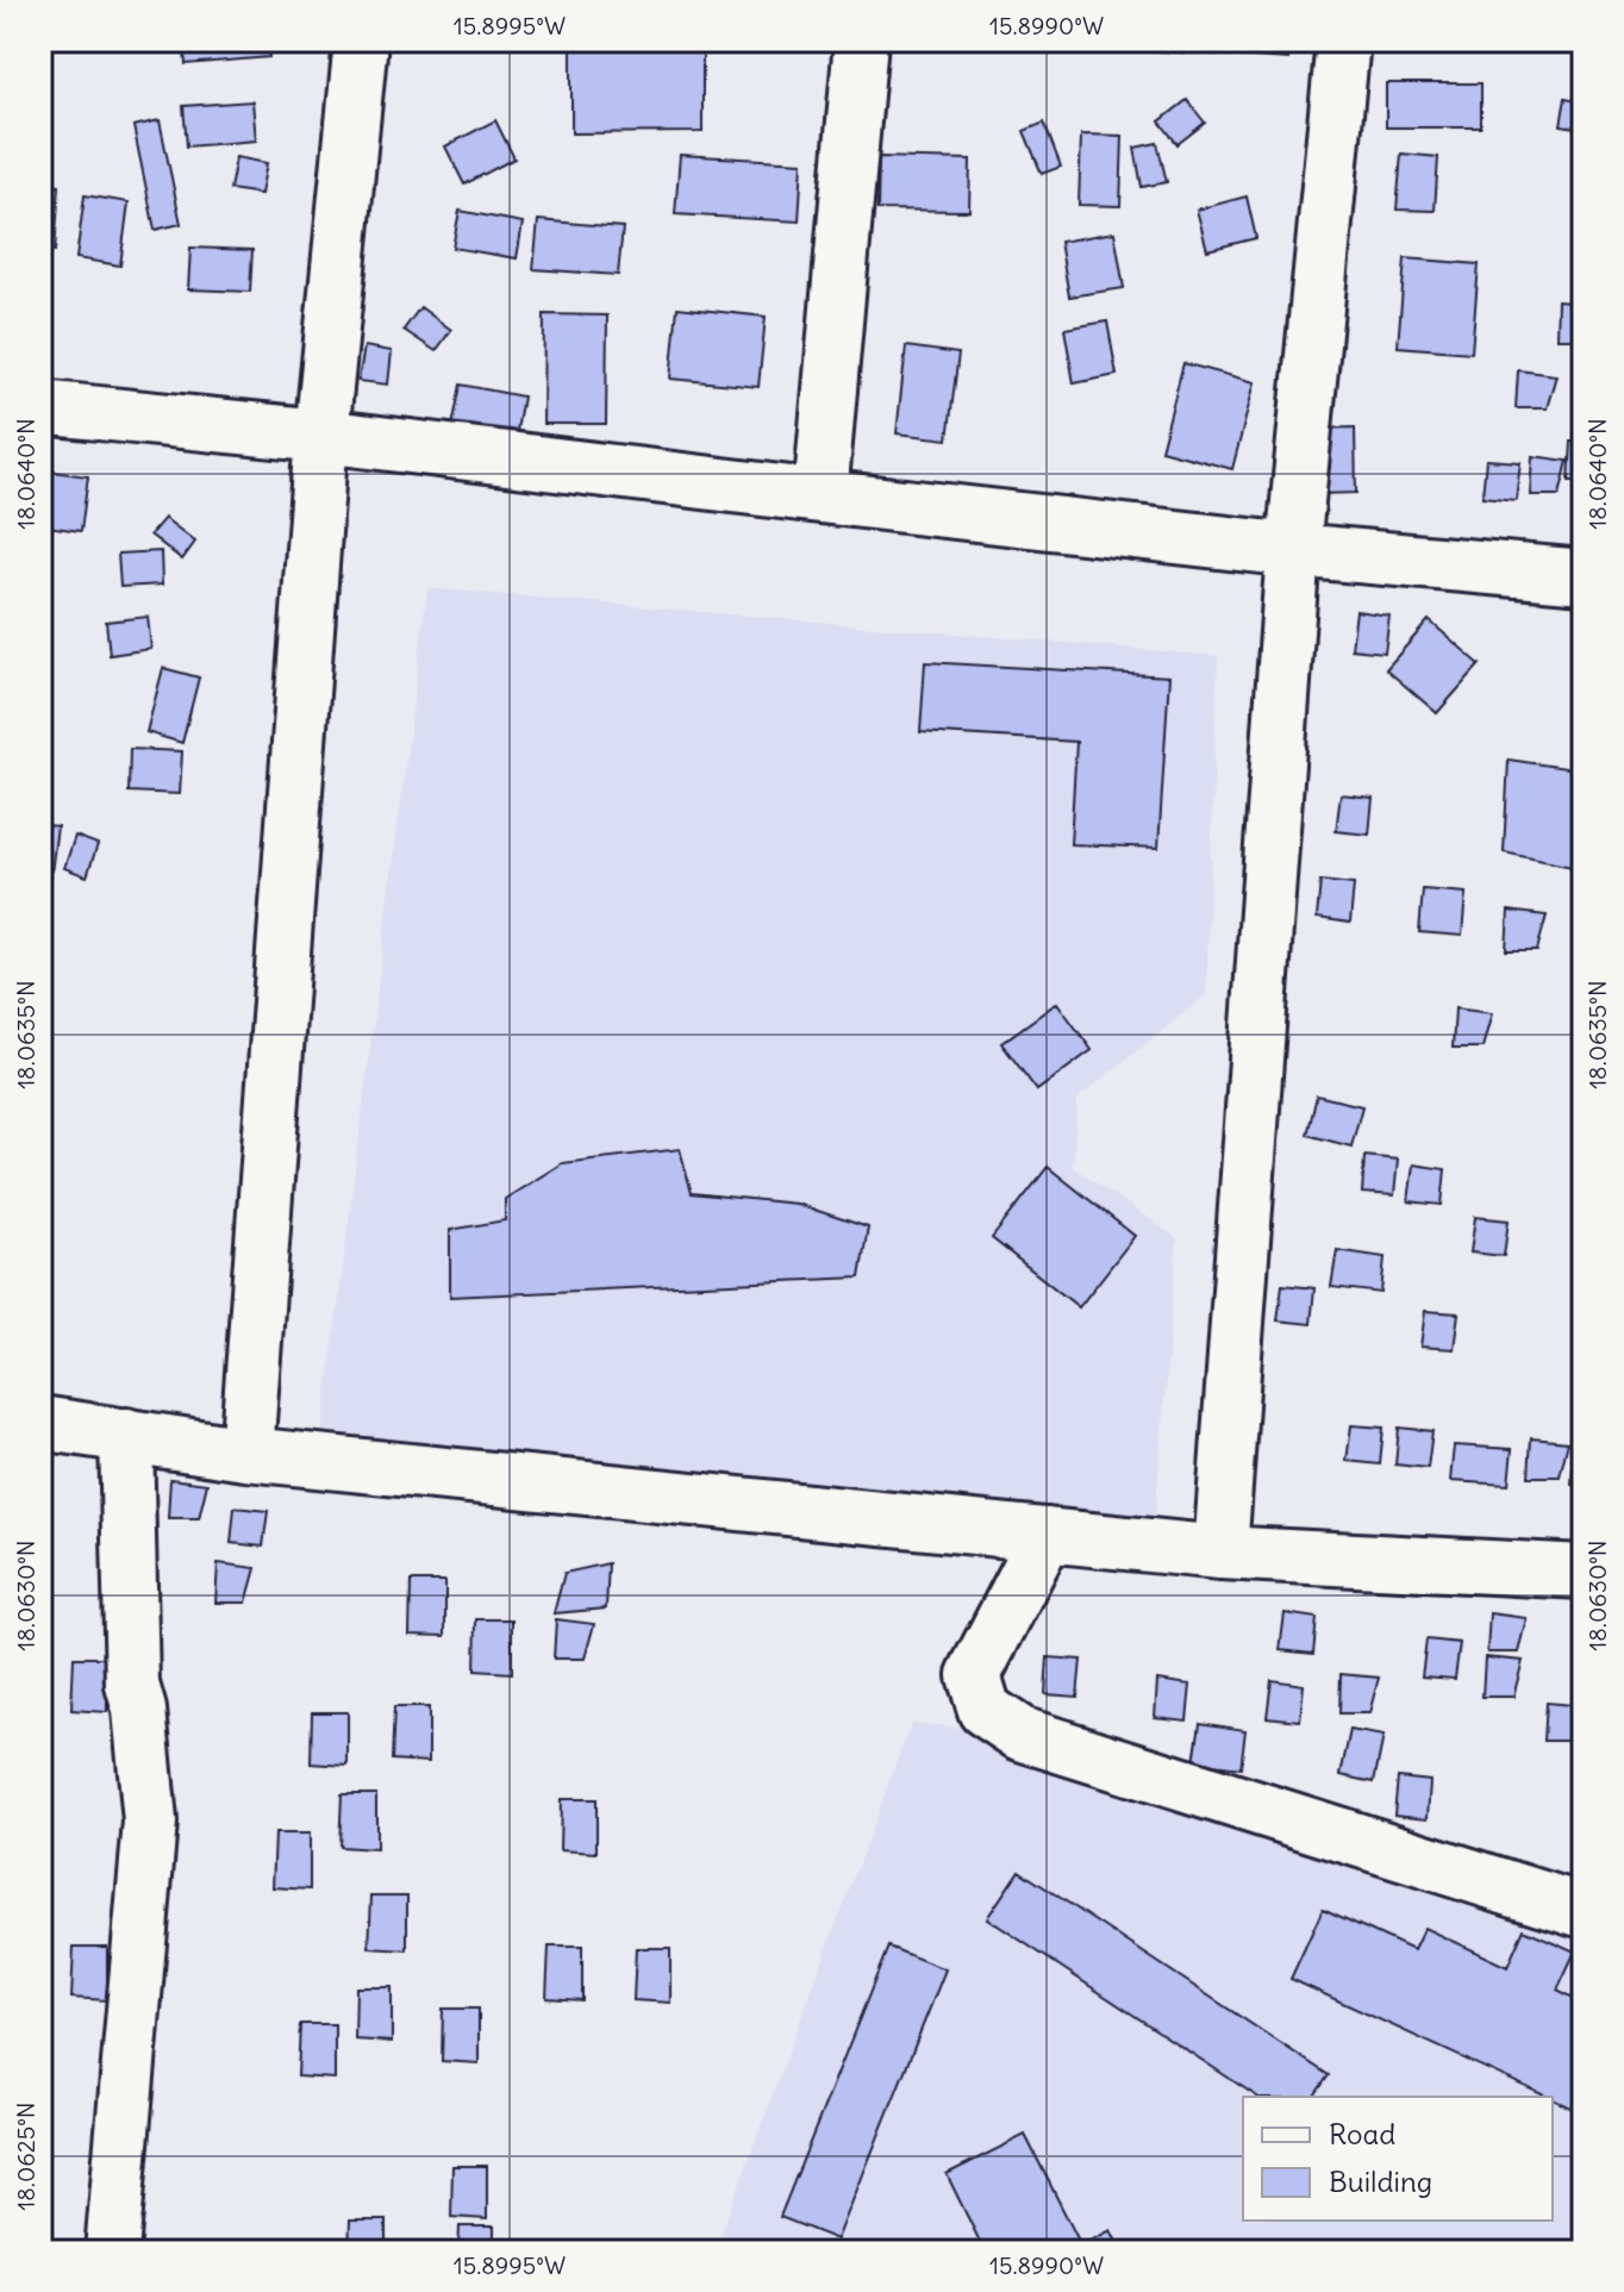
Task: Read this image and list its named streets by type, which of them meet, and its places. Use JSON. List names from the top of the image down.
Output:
{
  "legend": ["Road", "Building"],
  "coordinates": [
    "15.8995°W",
    "15.8990°W",
    "18.0640°N",
    "18.0635°N",
    "18.0630°N",
    "18.0625°N"
  ]
}
